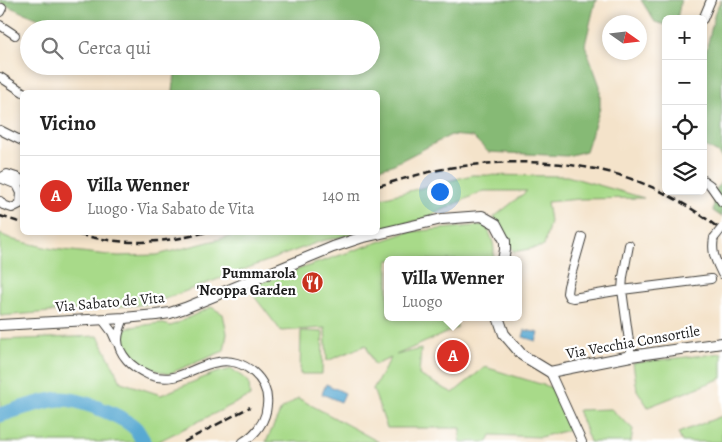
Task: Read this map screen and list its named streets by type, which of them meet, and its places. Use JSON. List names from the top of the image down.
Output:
{
  "streets": {
    "street": ["Via Sabato de Vita", "Via Vecchia Consortile"]
  },
  "places": {
    "restaurant": ["Pummarola 'Ncoppa Garden"]
  },
  "north": "right",
  "page": {
    "map_buttons": ["+", "−"],
    "search": "Cerca qui",
    "heading": "Vicino",
    "list": [
      {
        "mark": "A",
        "name": "Villa Wenner",
        "note": "Luogo · Via Sabato de Vita",
        "value": "140 m"
      }
    ],
    "popup": ["Villa Wenner", "Luogo"],
    "pins": "A"
  }
}
